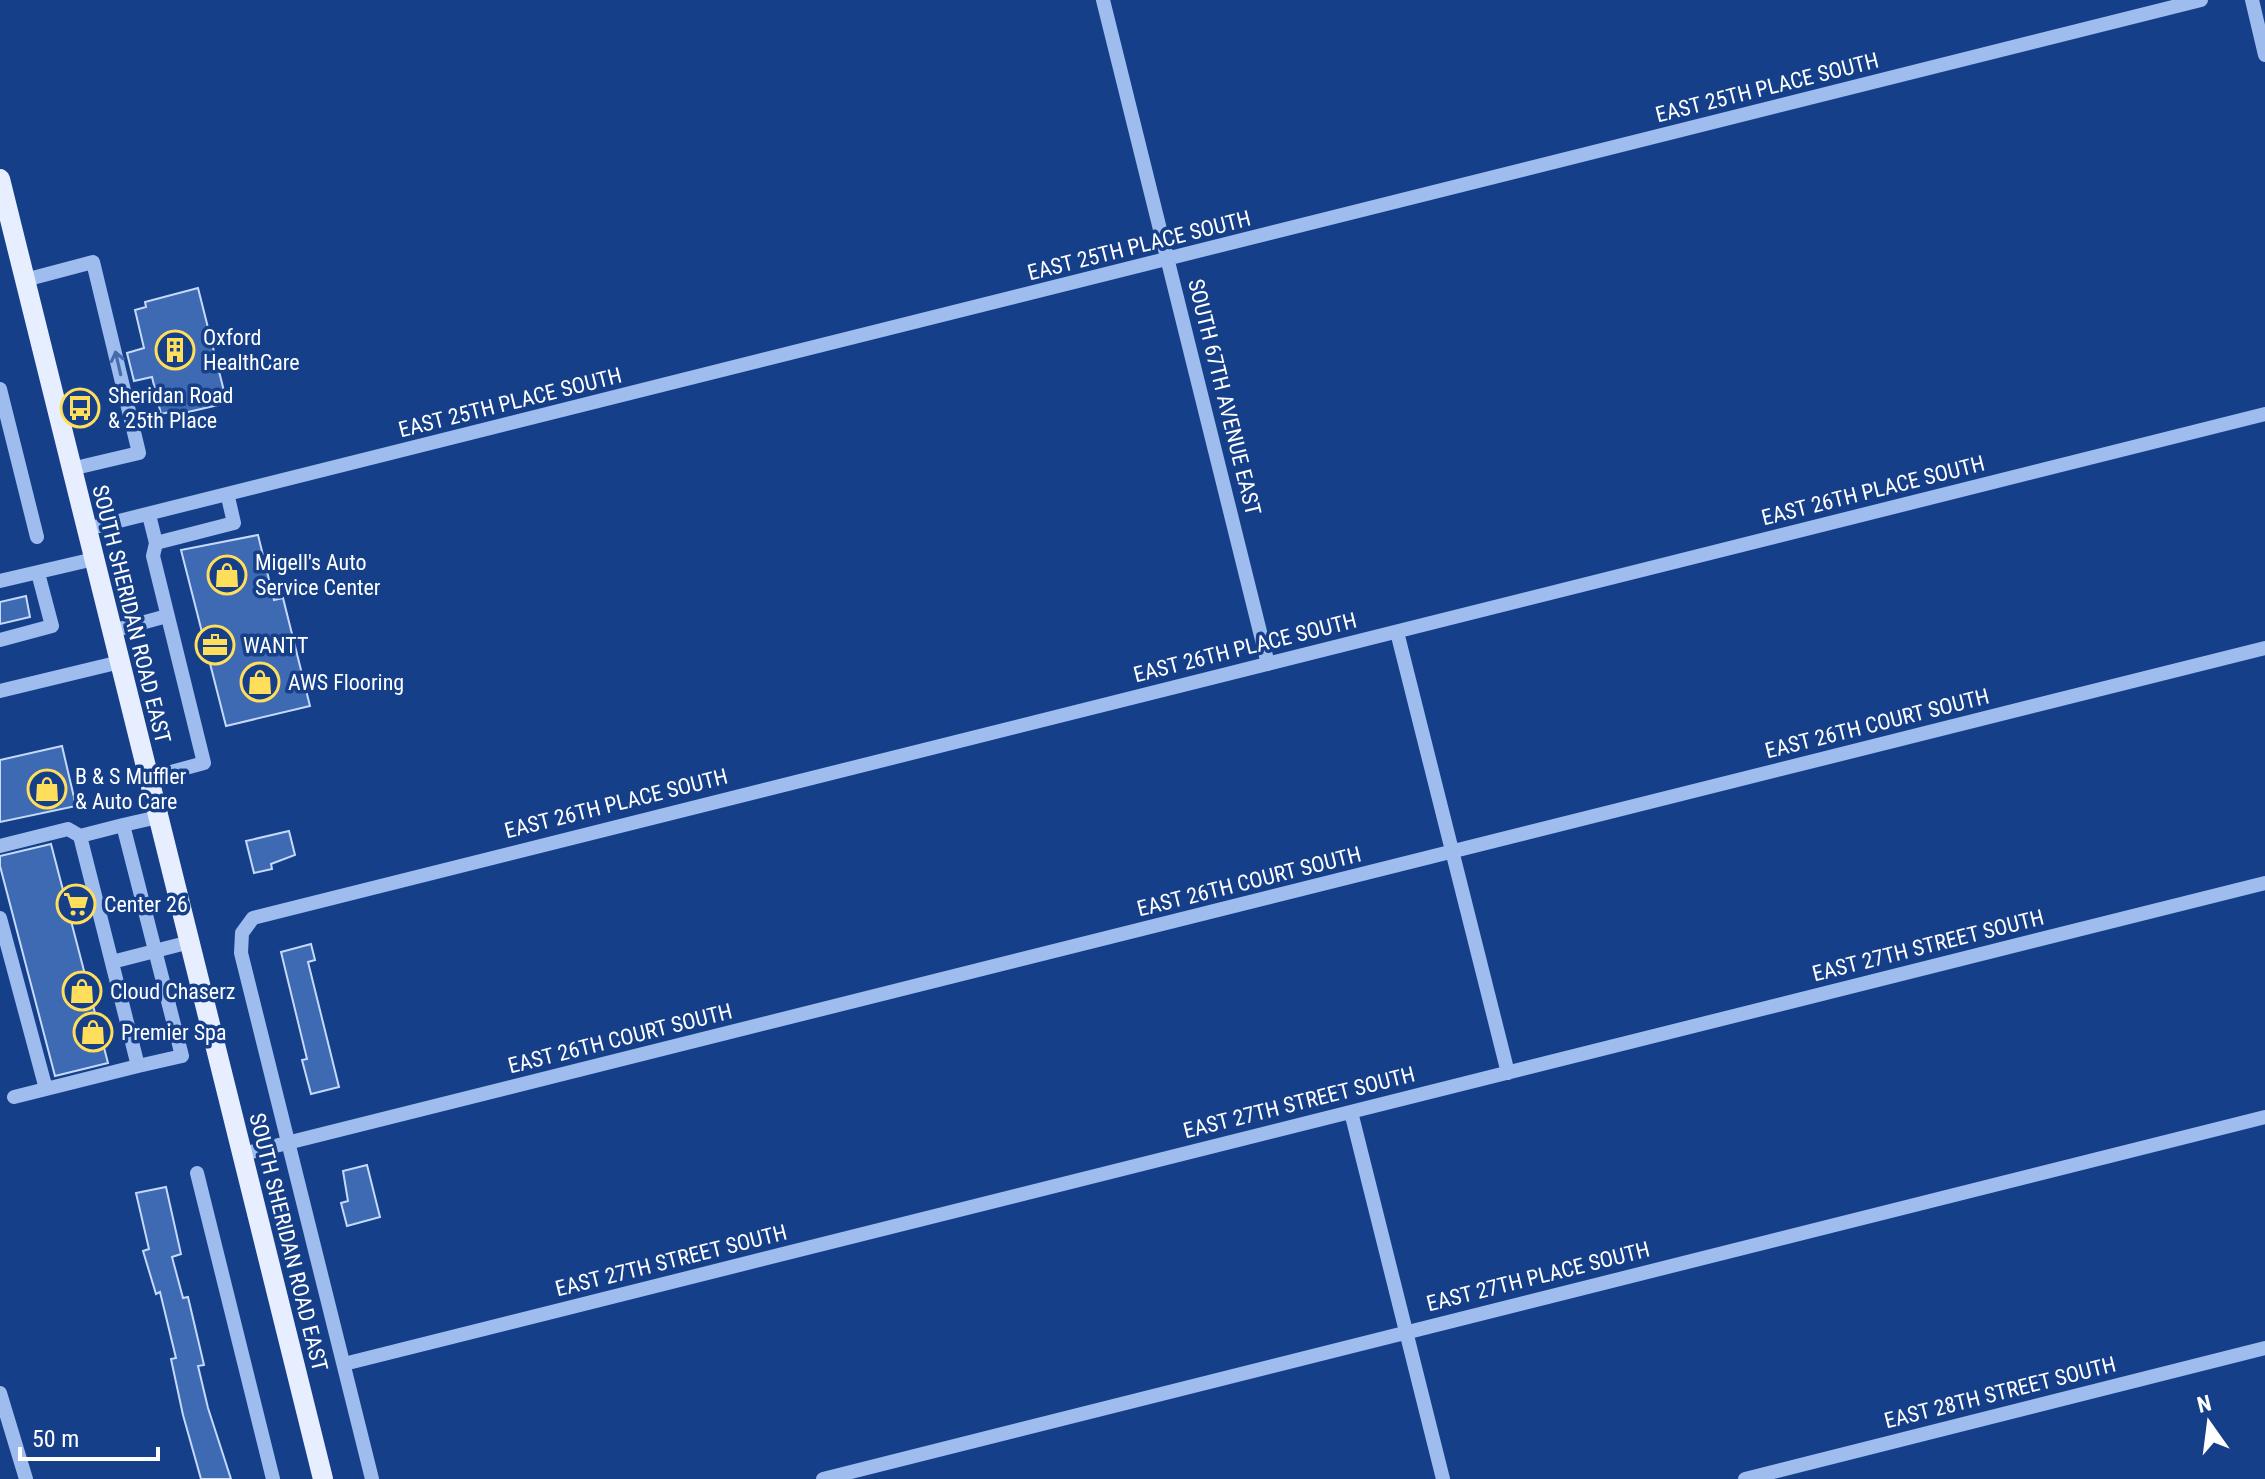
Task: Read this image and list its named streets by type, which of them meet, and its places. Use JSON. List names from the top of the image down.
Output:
{
  "streets": {
    "main road": ["SOUTH SHERIDAN ROAD EAST"],
    "street": [
      "EAST 25TH PLACE SOUTH",
      "SOUTH 67TH AVENUE EAST",
      "EAST 26TH PLACE SOUTH",
      "EAST 26TH COURT SOUTH",
      "EAST 27TH STREET SOUTH",
      "EAST 27TH PLACE SOUTH",
      "EAST 28TH STREET SOUTH"
    ]
  },
  "crossings": [
    ["EAST 25TH PLACE SOUTH", "SOUTH 67TH AVENUE EAST"],
    ["EAST 25TH PLACE SOUTH", "SOUTH SHERIDAN ROAD EAST"],
    ["SOUTH 67TH AVENUE EAST", "EAST 26TH PLACE SOUTH"],
    ["EAST 26TH PLACE SOUTH", "SOUTH SHERIDAN ROAD EAST"],
    ["SOUTH SHERIDAN ROAD EAST", "EAST 26TH COURT SOUTH"],
    ["SOUTH SHERIDAN ROAD EAST", "EAST 27TH STREET SOUTH"]
  ],
  "places": {
    "building": ["Oxford HealthCare"],
    "bus stop": ["Sheridan Road & 25th Place"],
    "shop": [
      "Migell's Auto Service Center",
      "AWS Flooring",
      "B & S Muffler & Auto Care",
      "Cloud Chaserz",
      "Premier Spa"
    ],
    "office": ["WANTT"],
    "supermarket": ["Center 26"]
  },
  "scale_bar": "50 m",
  "north": "top"
}
